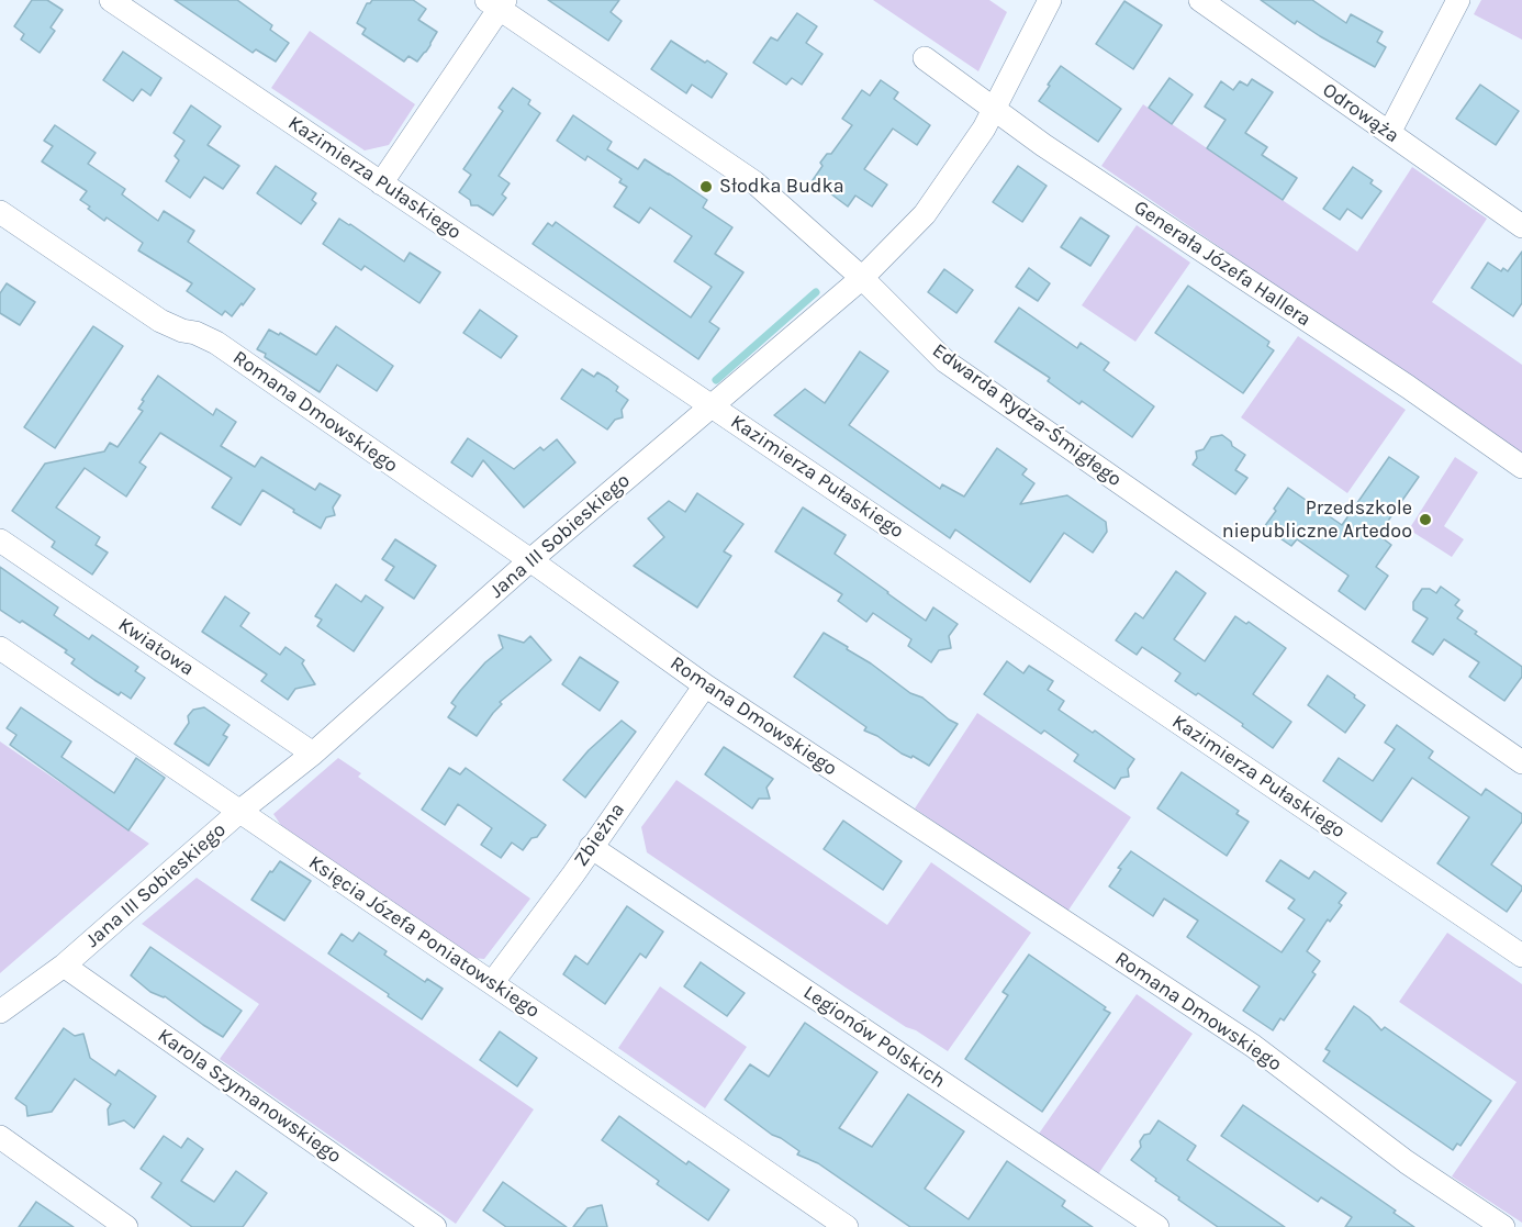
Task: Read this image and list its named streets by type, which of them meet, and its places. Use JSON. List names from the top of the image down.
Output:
{
  "streets": {
    "street": [
      "Odrowąża",
      "Kazimierza Pułaskiego",
      "Generała Józefa Hallera",
      "Romana Dmowskiego",
      "Edwarda Rydza-Śmigłego",
      "Jana III Sobieskiego",
      "Kwiatowa",
      "Zbieżna",
      "Księcia Józefa Poniatowskiego",
      "Legionów Polskich",
      "Karola Szymanowskiego"
    ]
  },
  "crossings": [
    ["Kazimierza Pułaskiego", "Jana III Sobieskiego"],
    ["Generała Józefa Hallera", "Jana III Sobieskiego"],
    ["Romana Dmowskiego", "Jana III Sobieskiego"],
    ["Romana Dmowskiego", "Zbieżna"],
    ["Edwarda Rydza-Śmigłego", "Jana III Sobieskiego"],
    ["Jana III Sobieskiego", "Kwiatowa"],
    ["Jana III Sobieskiego", "Księcia Józefa Poniatowskiego"],
    ["Jana III Sobieskiego", "Karola Szymanowskiego"],
    ["Zbieżna", "Księcia Józefa Poniatowskiego"],
    ["Zbieżna", "Legionów Polskich"]
  ],
  "places": ["Słodka Budka", "Przedszkole niepubliczne Artedoo"]
}
